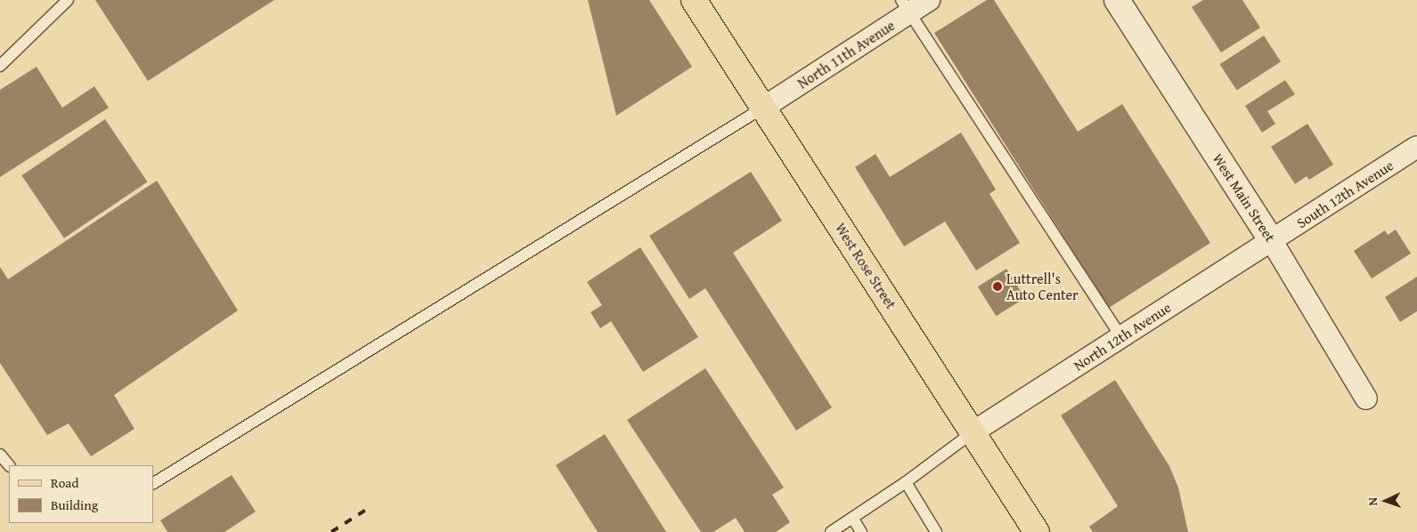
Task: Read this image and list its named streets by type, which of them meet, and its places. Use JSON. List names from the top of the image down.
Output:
{
  "streets": {
    "main road": ["West Rose Street"],
    "street": [
      "North 11th Avenue",
      "South 12th Avenue",
      "West Main Street",
      "North 12th Avenue"
    ]
  },
  "crossings": [
    ["North 11th Avenue", "West Rose Street"],
    ["South 12th Avenue", "West Main Street"],
    ["South 12th Avenue", "North 12th Avenue"],
    ["West Main Street", "North 12th Avenue"],
    ["West Rose Street", "North 12th Avenue"]
  ],
  "places": ["Luttrell's Auto Center"],
  "legend": ["Road", "Building"],
  "north": "left"
}
